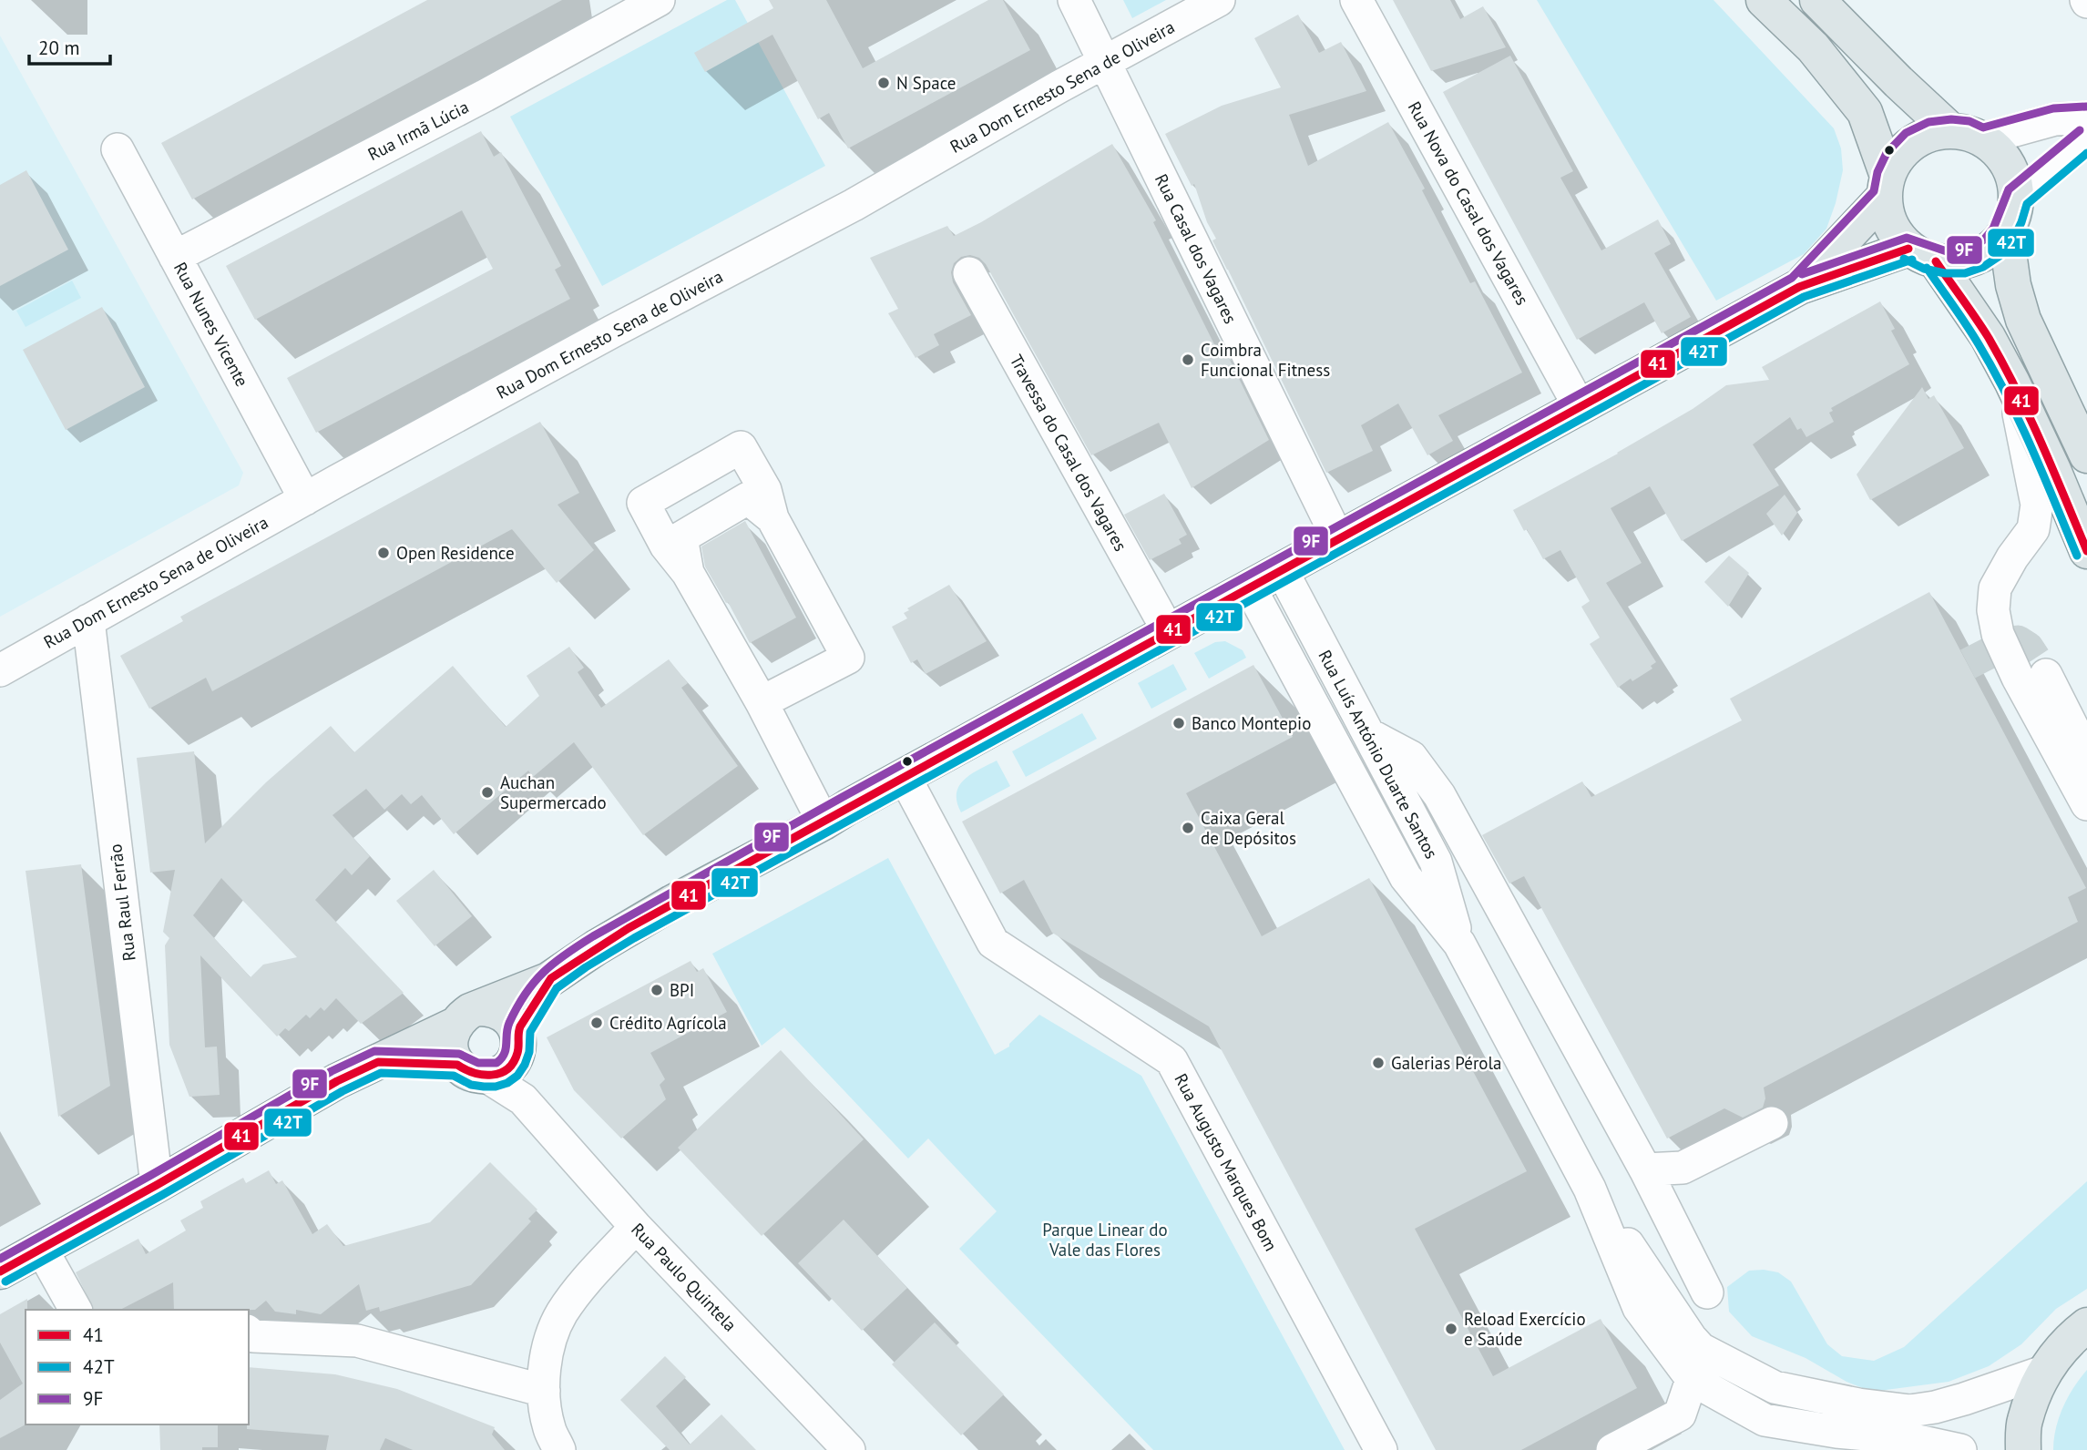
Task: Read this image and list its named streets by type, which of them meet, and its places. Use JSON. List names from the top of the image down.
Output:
{
  "streets": {
    "street": [
      "Rua Dom Ernesto Sena de Oliveira",
      "Rua Irmã Lúcia",
      "Rua Nova do Casal dos Vagares",
      "Rua Casal dos Vagares",
      "Rua Nunes Vicente",
      "Travessa do Casal dos Vagares",
      "Rua Luís António Duarte Santos",
      "Rua Raul Ferrão",
      "Rua Augusto Marques Bom",
      "Rua Paulo Quintela"
    ]
  },
  "crossings": [
    ["Rua Dom Ernesto Sena de Oliveira", "Rua Casal dos Vagares"],
    ["Rua Dom Ernesto Sena de Oliveira", "Rua Nunes Vicente"],
    ["Rua Dom Ernesto Sena de Oliveira", "Rua Raul Ferrão"],
    ["Rua Irmã Lúcia", "Rua Nunes Vicente"]
  ],
  "parks": ["Parque Linear do Vale das Flores"],
  "places": [
    "N Space",
    "Coimbra Funcional Fitness",
    "Open Residence",
    "Banco Montepio",
    "Auchan Supermercado",
    "Caixa Geral de Depósitos",
    "BPI",
    "Crédito Agrícola",
    "Galerias Pérola",
    "Reload Exercício e Saúde"
  ],
  "lines": ["transit line 9F", "transit line 42T", "transit line 41"],
  "legend": ["41", "42T", "9F"],
  "scale_bar": "20 m"
}
